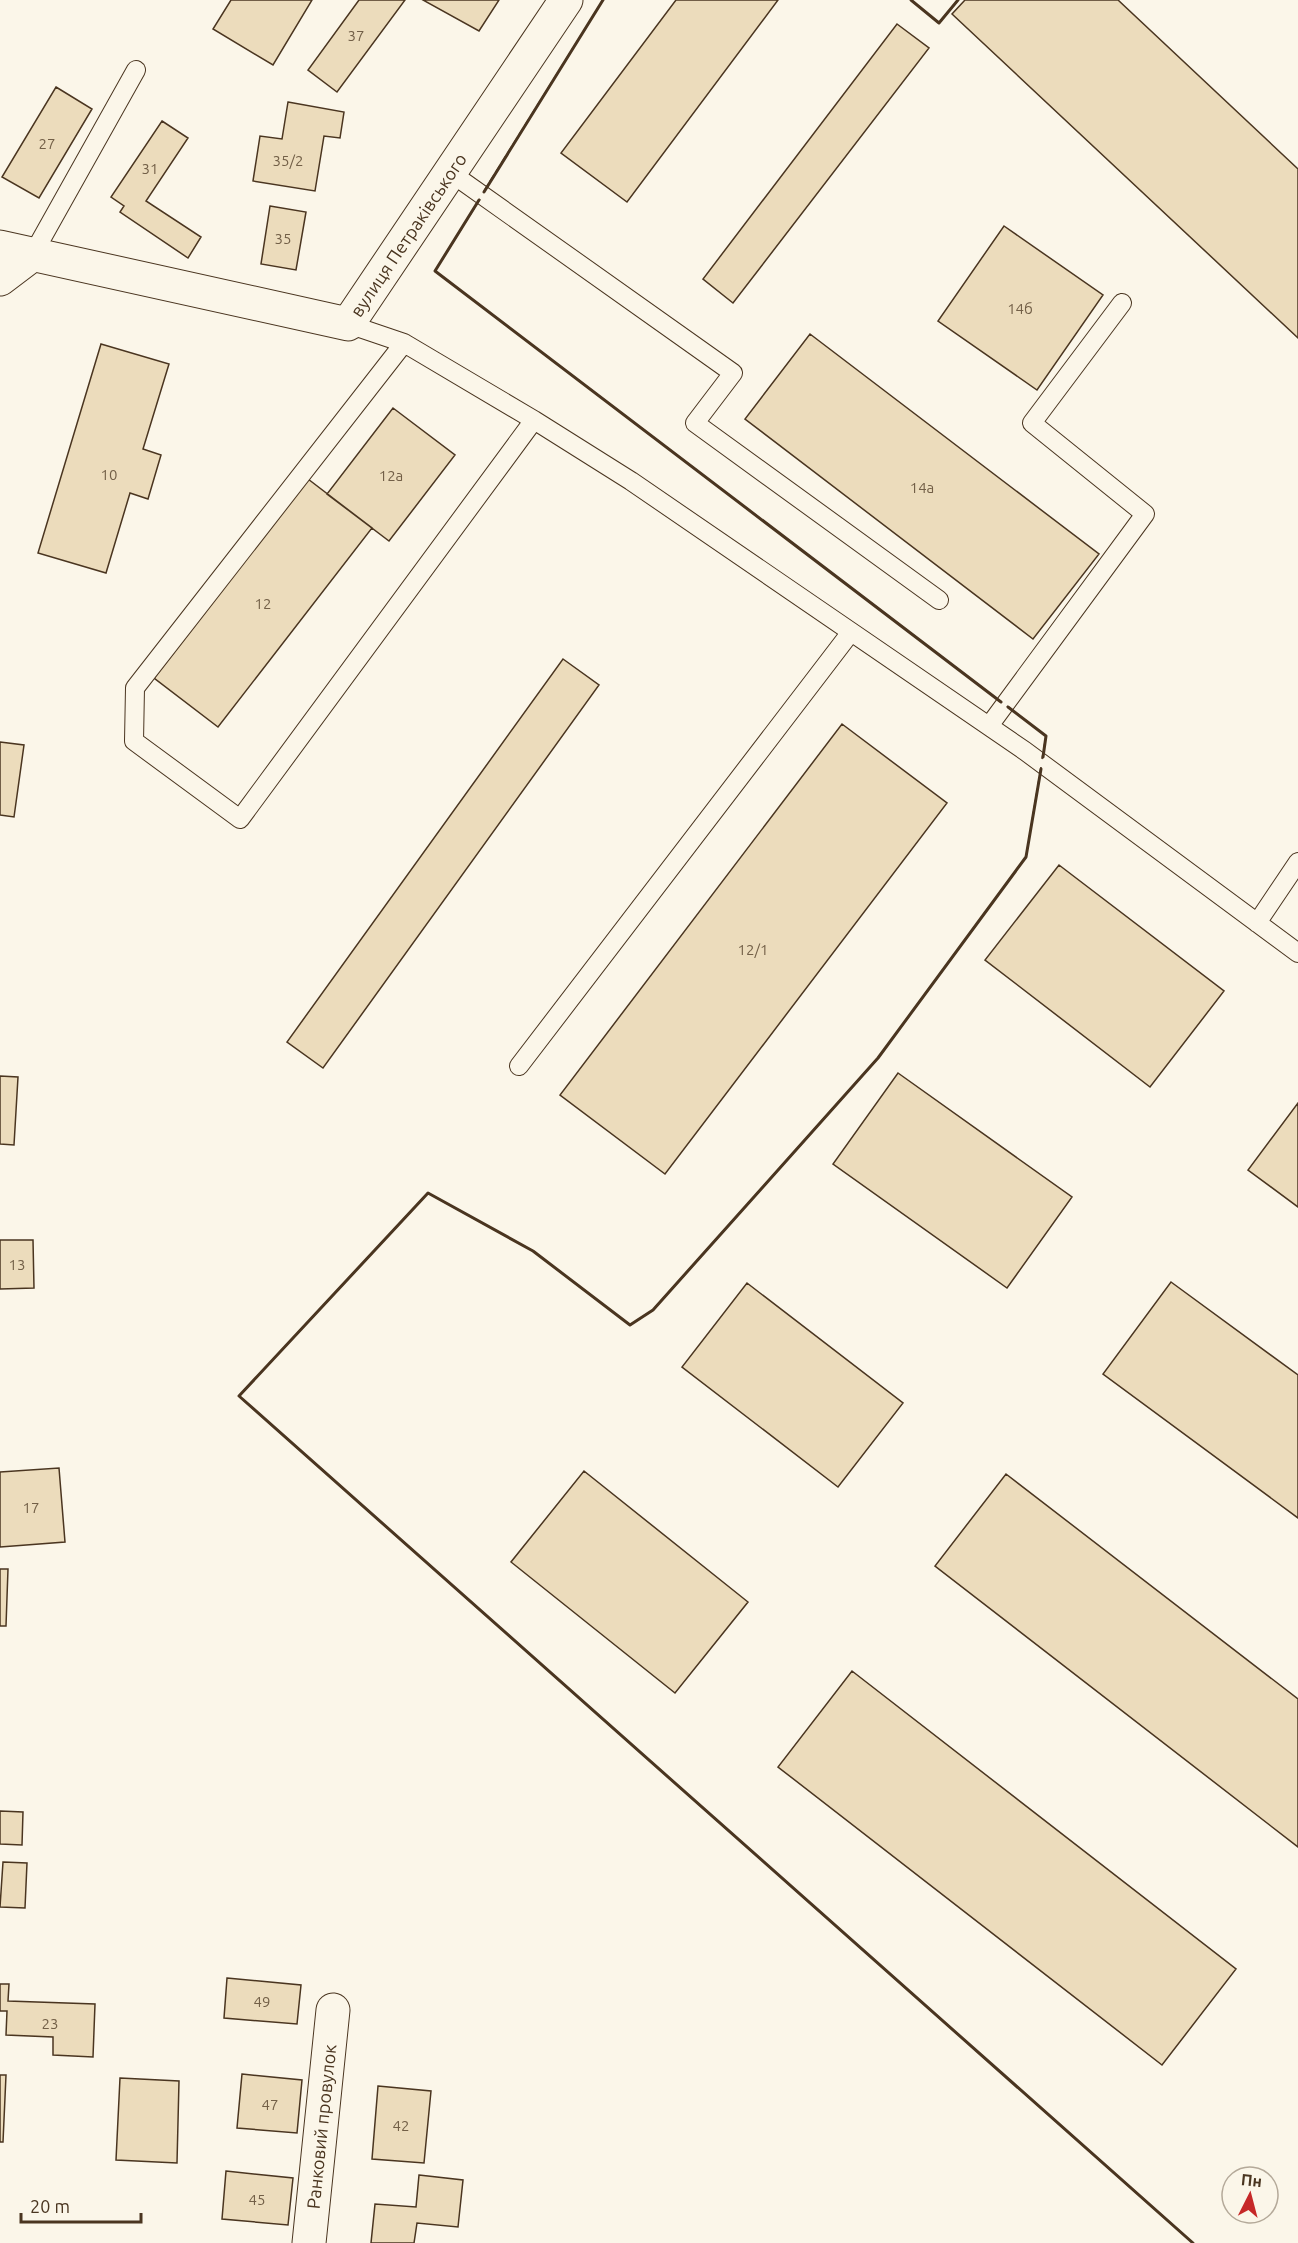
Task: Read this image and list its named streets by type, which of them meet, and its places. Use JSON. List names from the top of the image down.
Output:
{
  "streets": {
    "street": ["вулиця Петраківського", "Ранковий провулок"]
  },
  "house_numbers": [
    "37",
    "27",
    "35/2",
    "31",
    "35",
    "14б",
    "10",
    "12а",
    "14а",
    "12",
    "12/1",
    "13",
    "17",
    "49",
    "23",
    "47",
    "42",
    "45"
  ],
  "scale_bar": "20 m",
  "north": "top"
}
